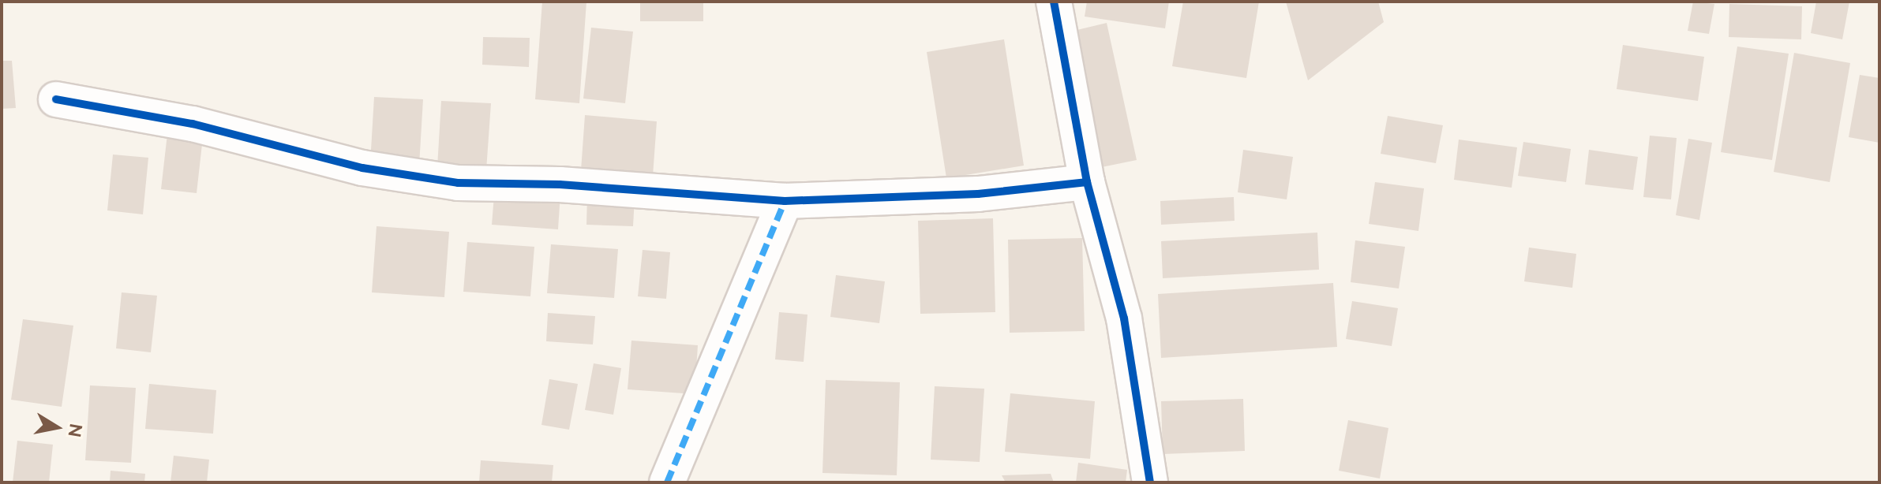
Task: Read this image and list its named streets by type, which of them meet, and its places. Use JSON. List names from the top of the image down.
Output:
{
  "north": "right"
}
